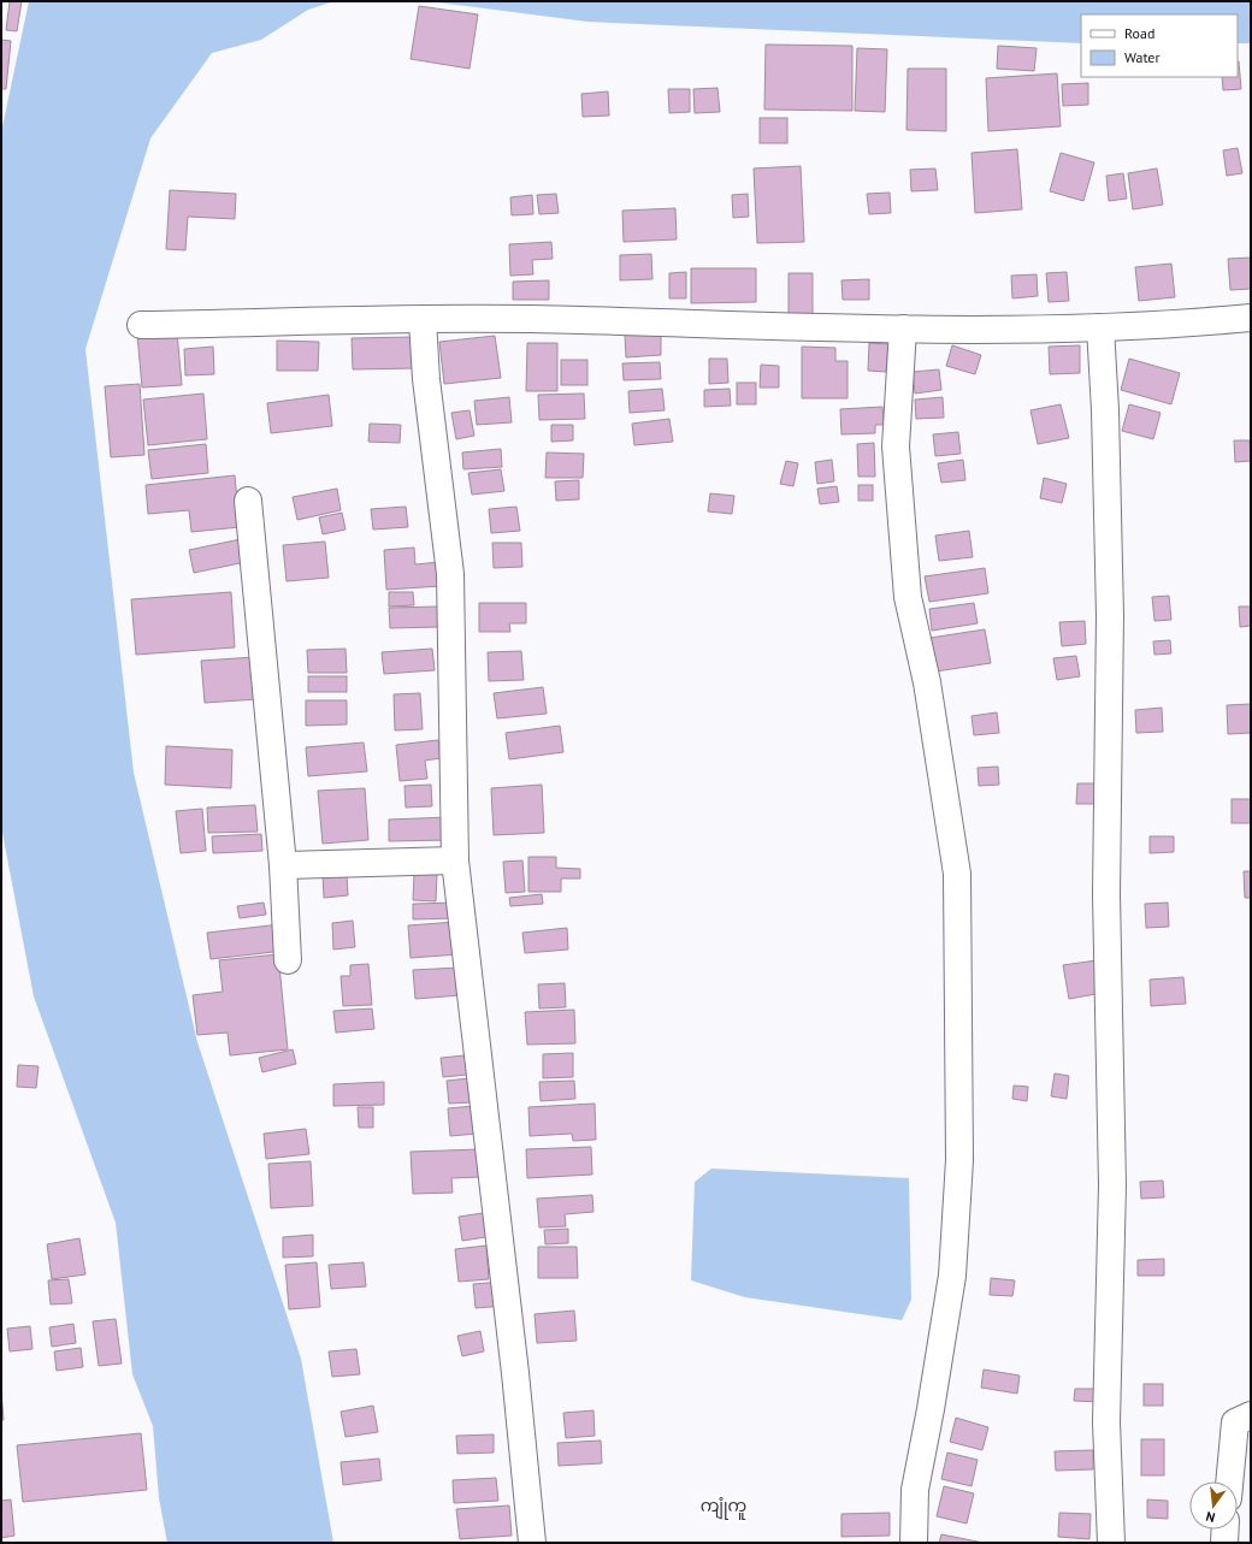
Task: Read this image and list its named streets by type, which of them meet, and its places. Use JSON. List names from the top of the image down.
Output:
{
  "districts": ["ကျုံကူ"],
  "legend": ["Road", "Water"],
  "north": "bottom"
}
